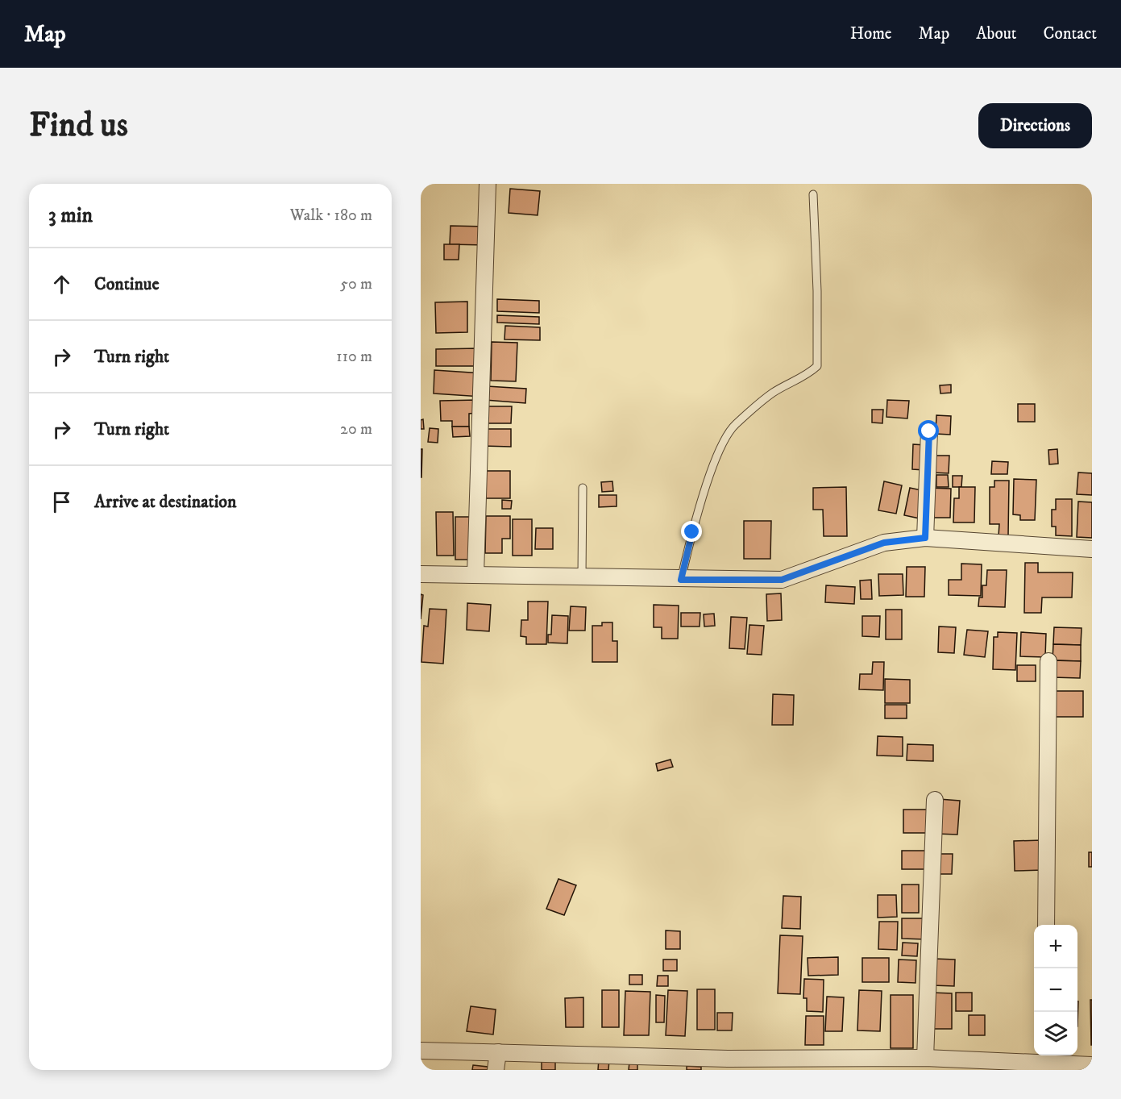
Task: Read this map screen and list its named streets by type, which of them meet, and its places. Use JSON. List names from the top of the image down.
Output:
{
  "page": {
    "header": "Map",
    "nav": [
      "Home",
      "Map",
      "About",
      "Contact"
    ],
    "buttons": "Directions",
    "title": "Find us",
    "heading": ["3 min", "Walk · 180 m"],
    "list": [
      ["Continue", "50 m"],
      ["Turn right", "110 m"],
      ["Turn right", "20 m"],
      "Arrive at destination"
    ],
    "map_buttons": ["+", "−"]
  }
}
